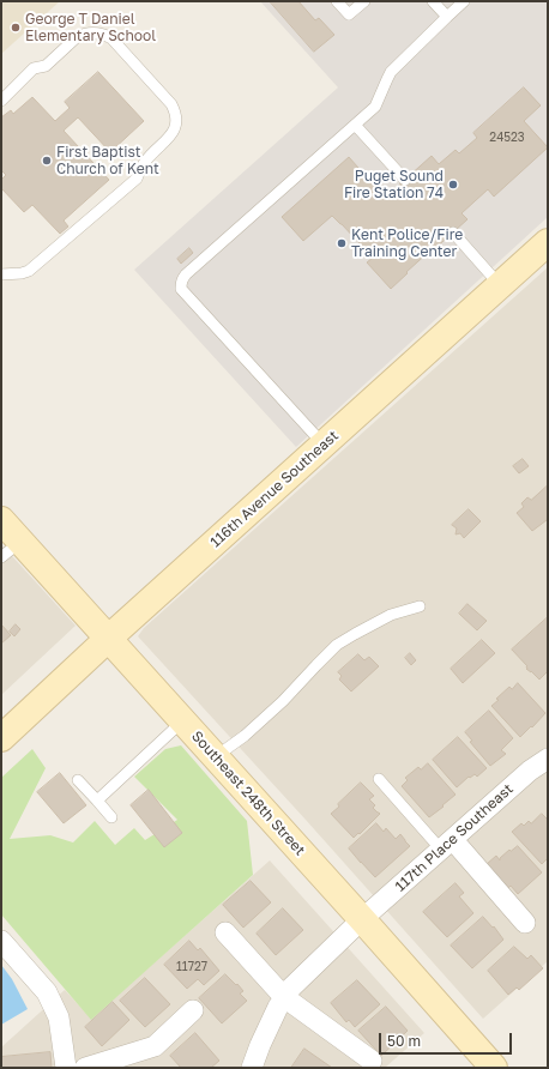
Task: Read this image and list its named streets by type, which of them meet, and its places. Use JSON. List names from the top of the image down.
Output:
{
  "streets": {
    "street": ["116th Avenue Southeast", "Southeast 248th Street", "117th Place Southeast"]
  },
  "crossings": [
    ["116th Avenue Southeast", "Southeast 248th Street"],
    ["Southeast 248th Street", "117th Place Southeast"]
  ],
  "places": [
    "George T Daniel Elementary School",
    "First Baptist Church of Kent",
    "Puget Sound Fire Station 74",
    "Kent Police/Fire Training Center"
  ],
  "house_numbers": ["24523", "11727"],
  "scale_bar": "50 m"
}
